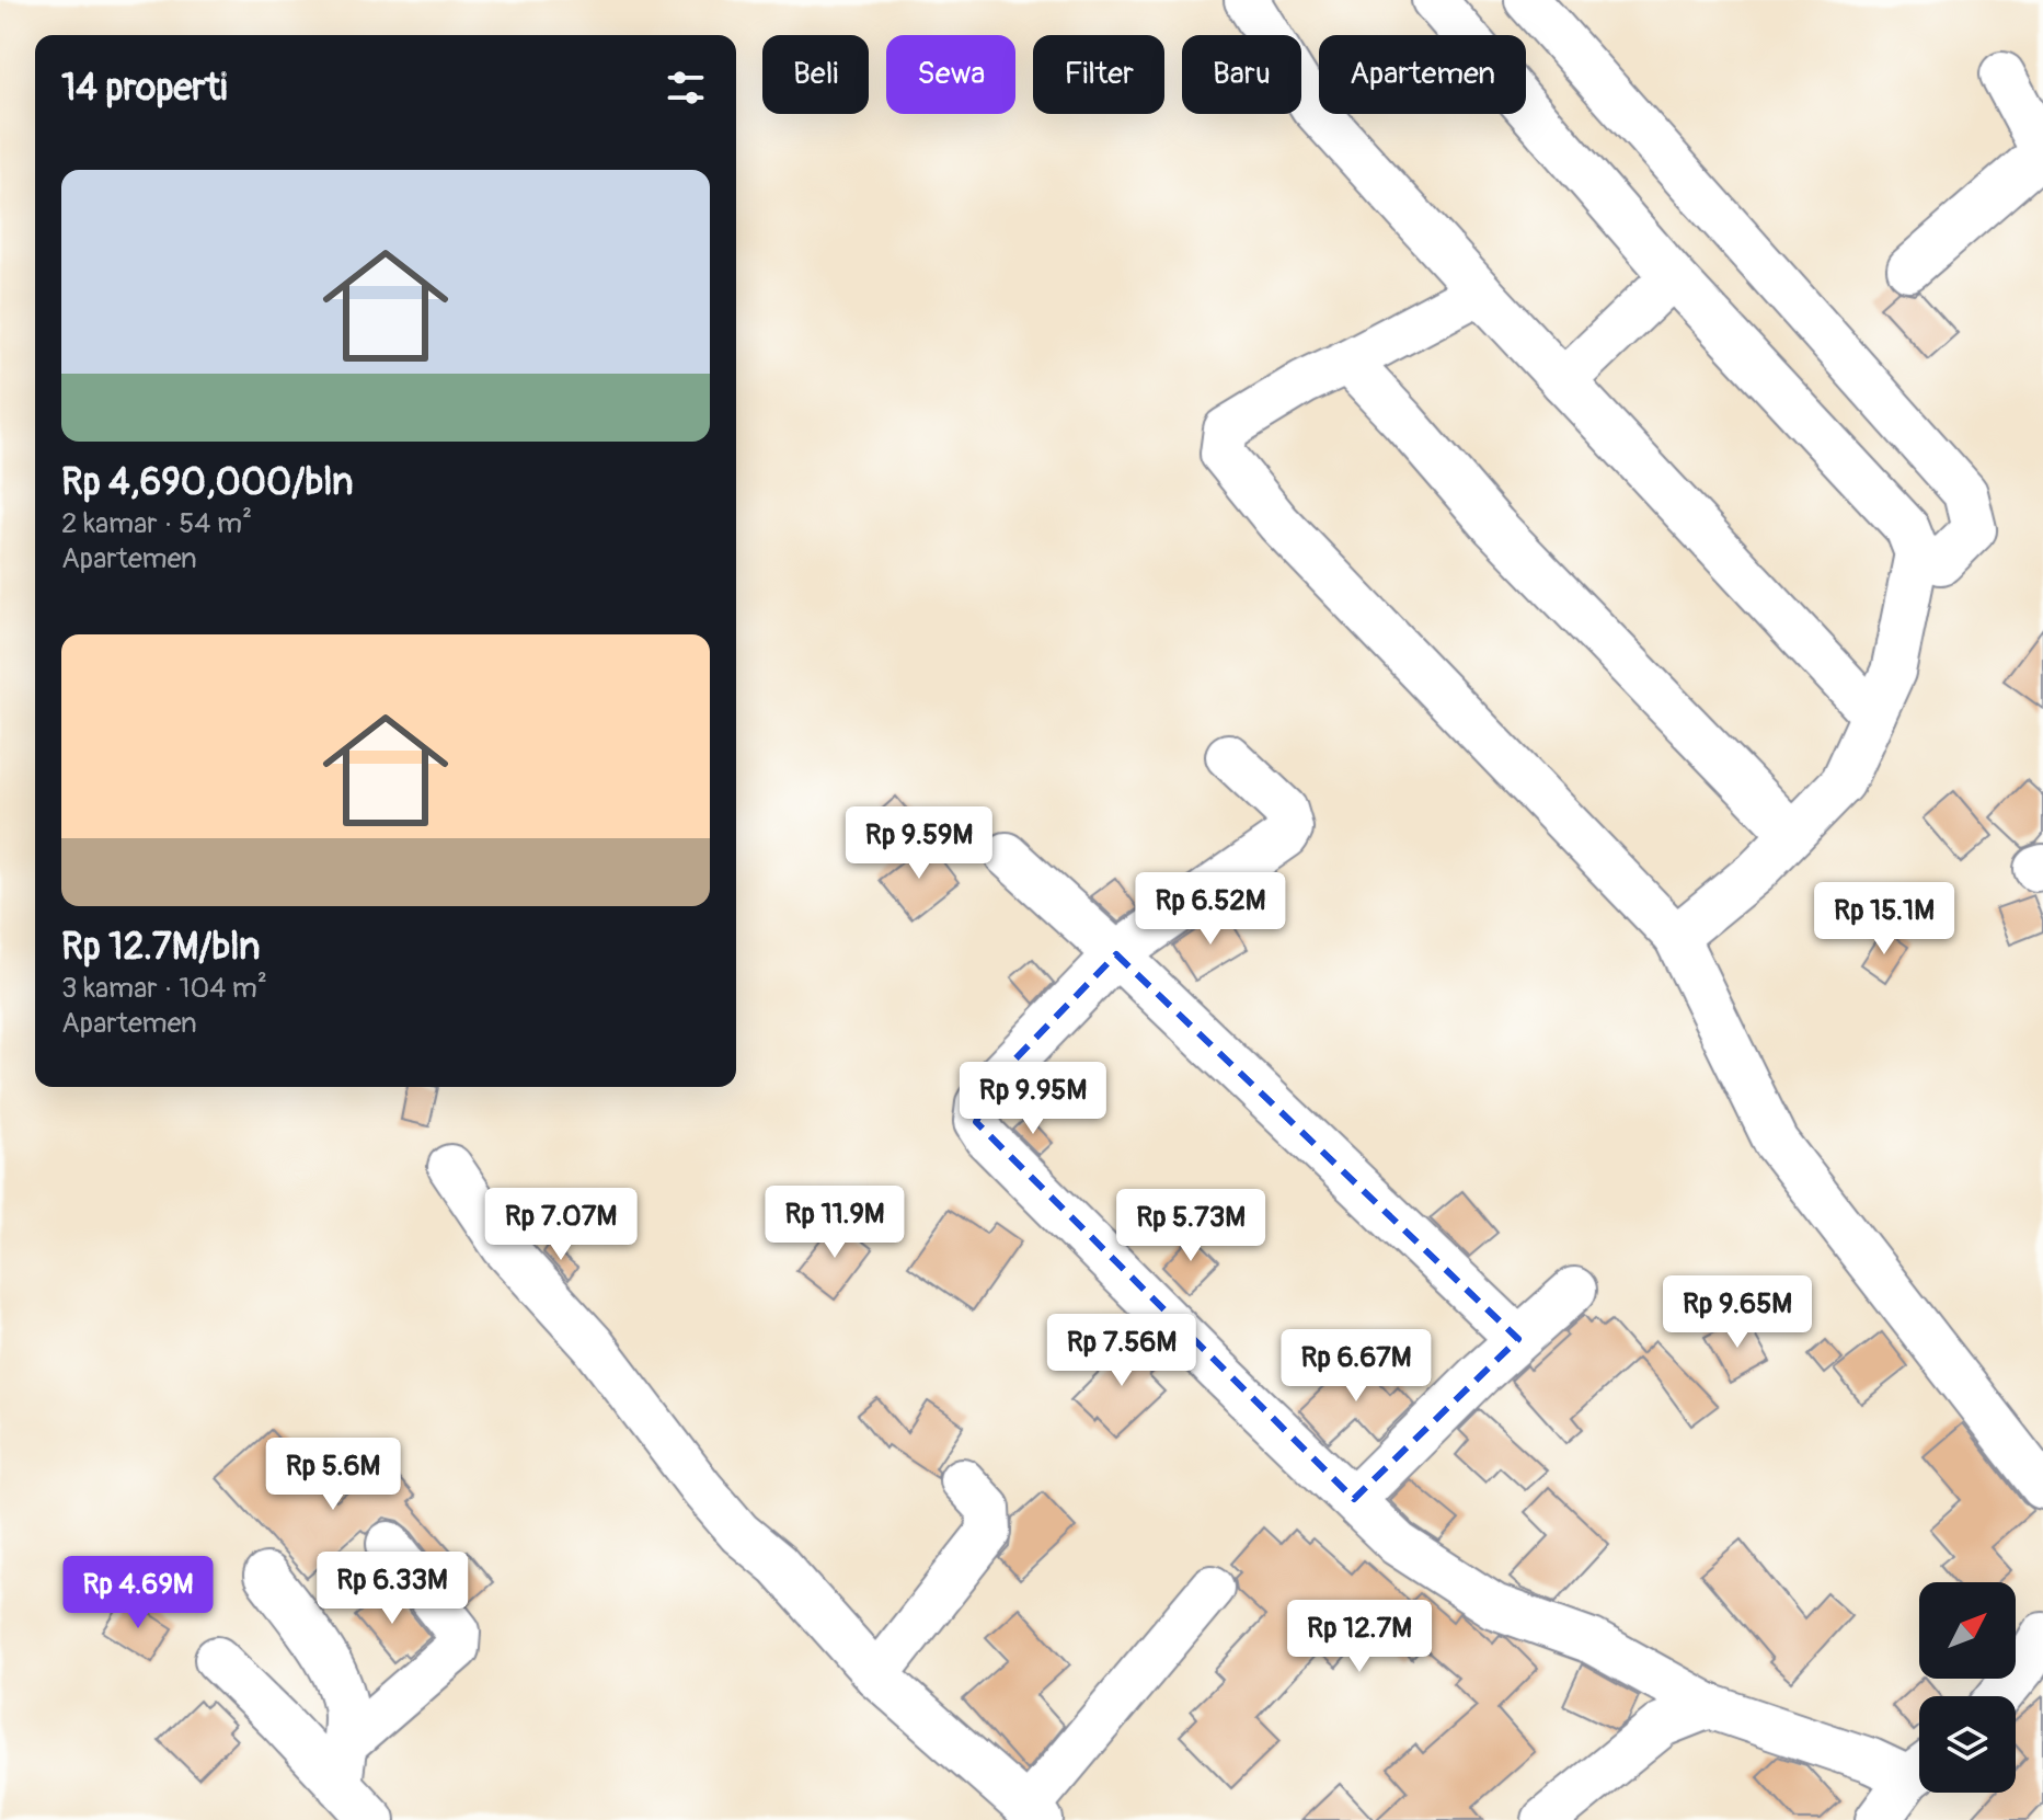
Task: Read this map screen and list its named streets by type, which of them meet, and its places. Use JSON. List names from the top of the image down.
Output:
{
  "north": "top right",
  "page": {
    "chip": [
      "Beli",
      "Sewa",
      "Filter",
      "Baru",
      "Apartemen"
    ],
    "heading": "14 properti",
    "list": [
      {
        "name": "Rp 4,690,000/bln",
        "note": "2 kamar · 54 m² · Apartemen"
      },
      {
        "name": "Rp 12.7M/bln",
        "note": "3 kamar · 104 m² · Apartemen"
      }
    ],
    "price": [
      "Rp 9.59M",
      "Rp 6.52M",
      "Rp 15.1M",
      "Rp 9.95M",
      "Rp 11.9M",
      "Rp 7.07M",
      "Rp 5.73M",
      "Rp 9.65M",
      "Rp 7.56M",
      "Rp 6.67M",
      "Rp 5.6M",
      "Rp 6.33M",
      "Rp 4.69M",
      "Rp 12.7M"
    ]
  }
}
